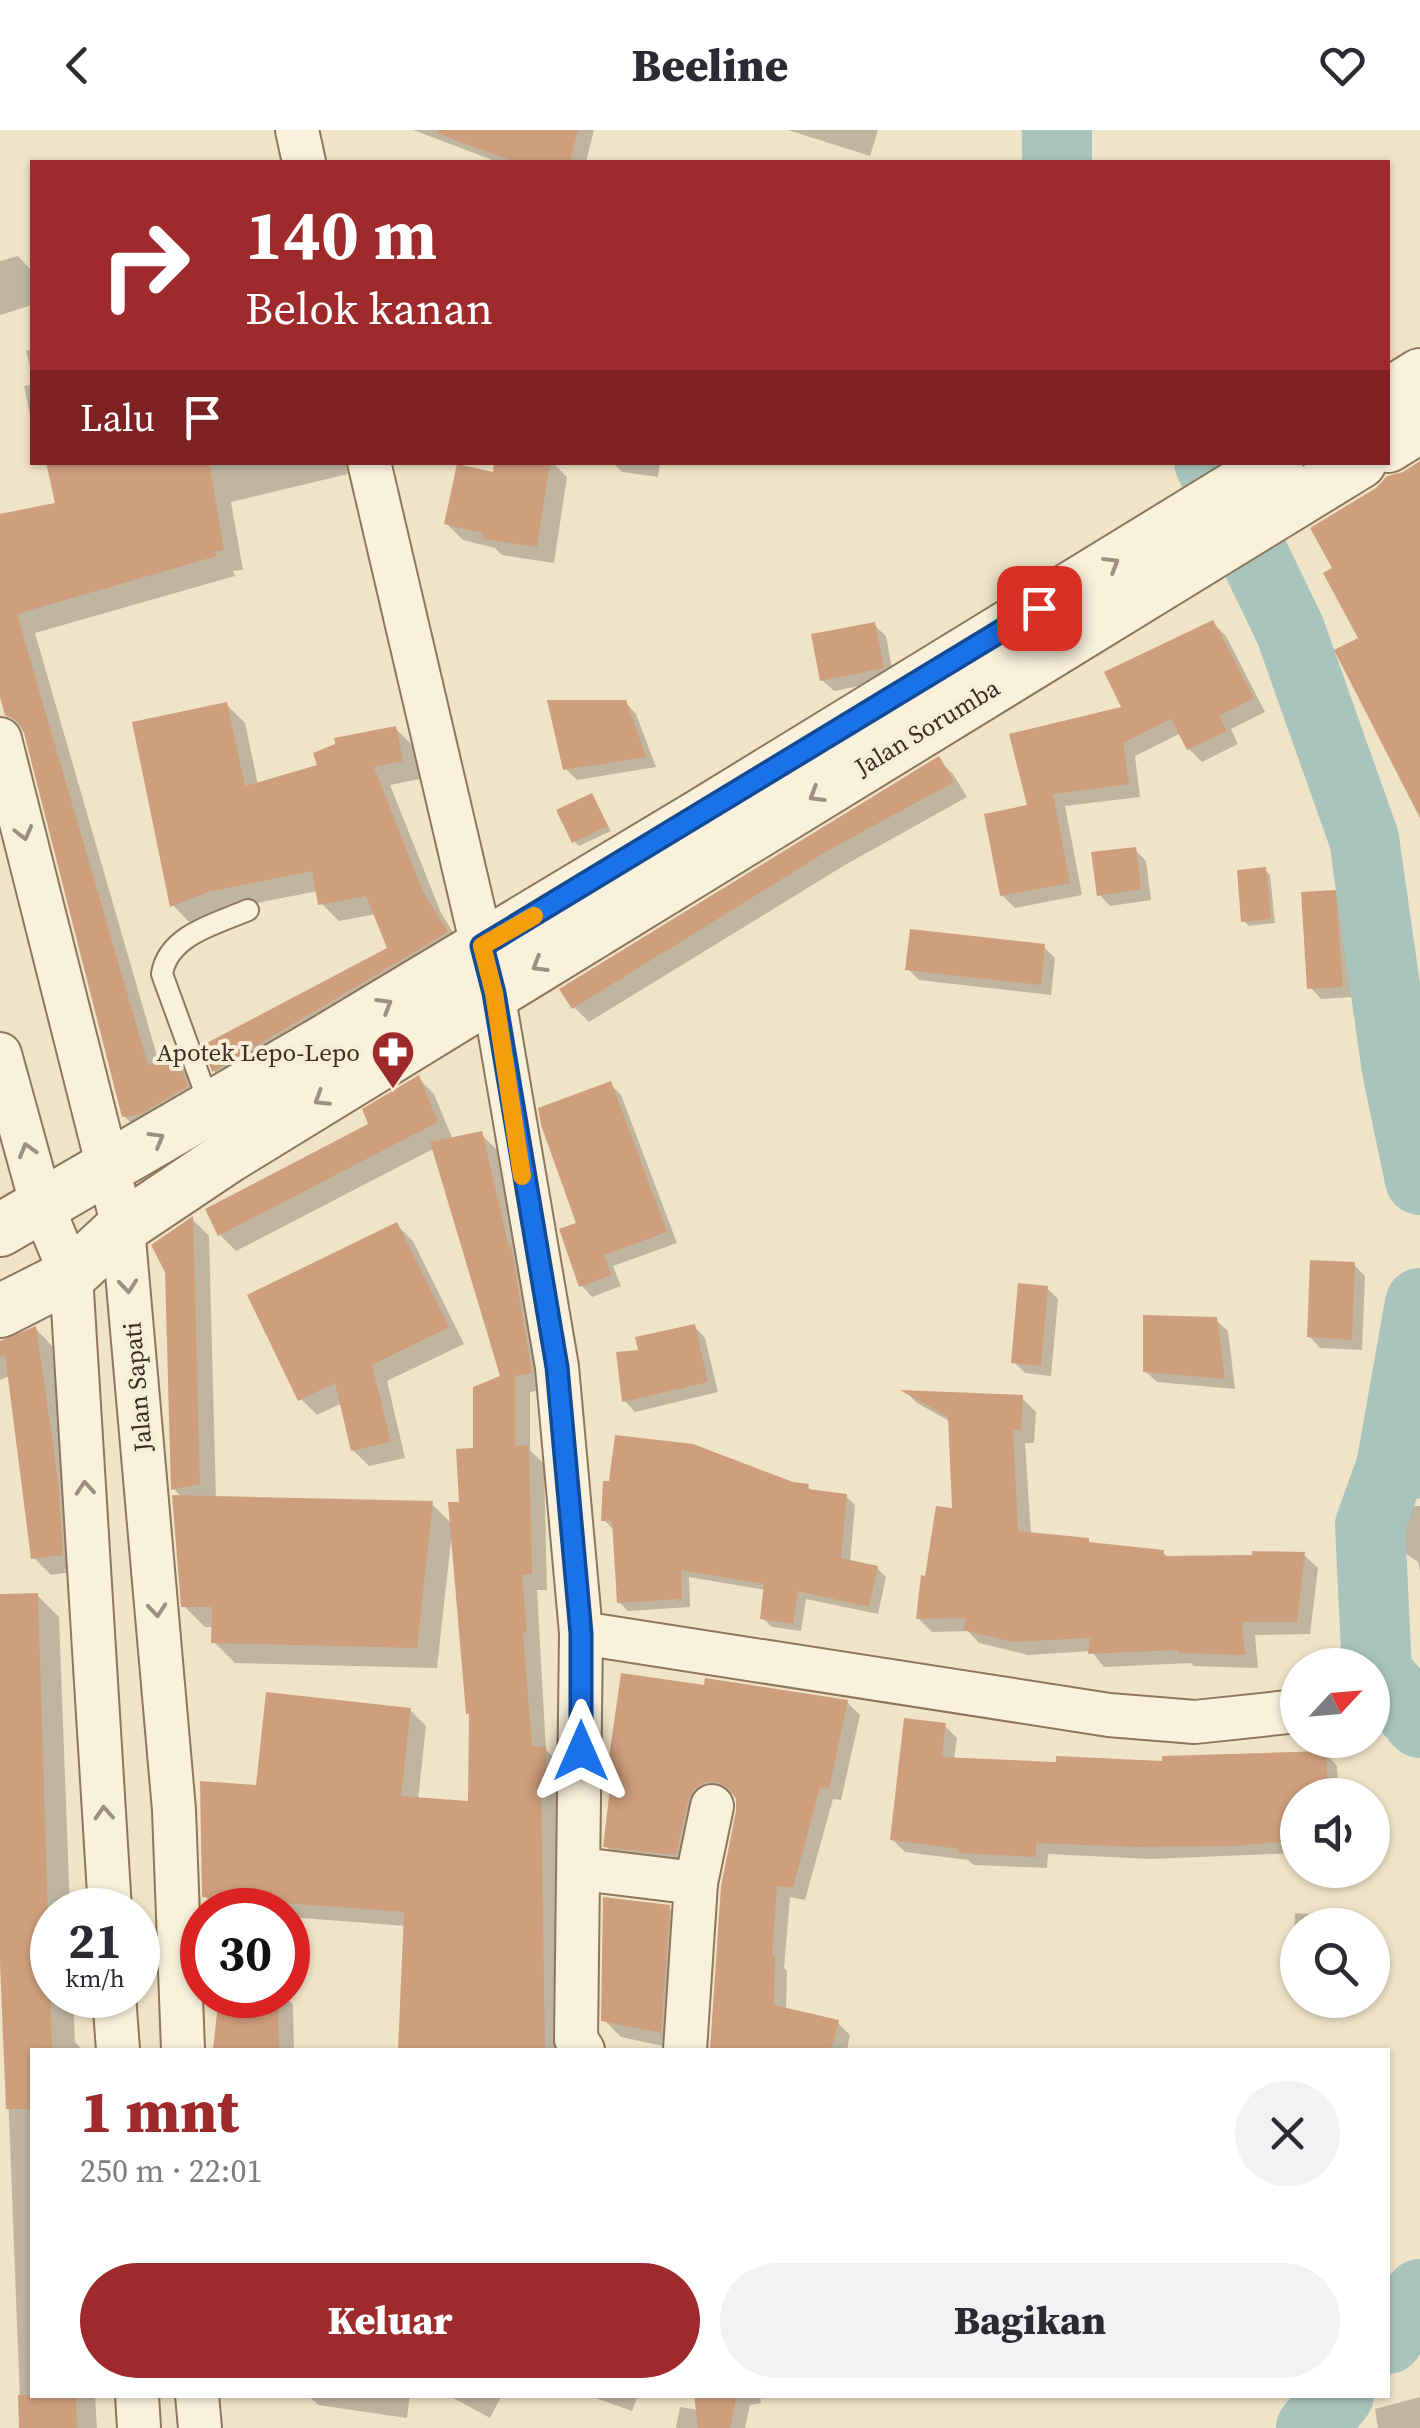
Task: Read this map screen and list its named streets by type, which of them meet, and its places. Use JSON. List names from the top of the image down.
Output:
{
  "streets": {
    "street": ["Jalan Sorumba", "Jalan Sapati"]
  },
  "places": {
    "pharmacy": ["Apotek Lepo-Lepo"]
  },
  "north": "top right",
  "page": {
    "header": "Beeline",
    "turn": ["140 m", "Belok kanan"],
    "then": "Lalu",
    "speed": "21 km/h",
    "limit": "30",
    "heading": ["1 mnt", "250 m · 22:01"],
    "buttons": ["Keluar", "Bagikan"]
  }
}
